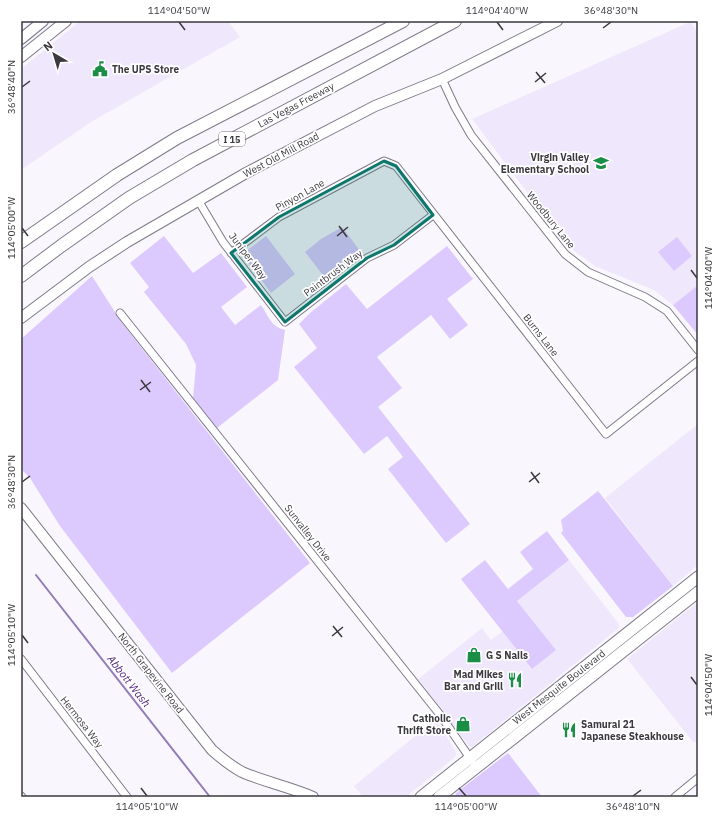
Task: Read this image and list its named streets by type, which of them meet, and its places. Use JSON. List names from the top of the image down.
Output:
{
  "streets": {
    "highway": ["Las Vegas Freeway", "I 15"],
    "main road": ["West Mesquite Boulevard"],
    "street": [
      "West Old Mill Road",
      "Pinyon Lane",
      "Woodbury Lane",
      "Juniper Way",
      "Paintbrush Way",
      "Burns Lane",
      "Sunvalley Drive",
      "North Grapevine Road",
      "Hermosa Way"
    ]
  },
  "crossings": [
    ["West Old Mill Road", "Woodbury Lane"],
    ["West Old Mill Road", "Juniper Way"],
    ["Pinyon Lane", "Juniper Way"],
    ["Pinyon Lane", "Burns Lane"],
    ["Juniper Way", "Paintbrush Way"],
    ["Paintbrush Way", "Burns Lane"],
    ["Sunvalley Drive", "West Mesquite Boulevard"]
  ],
  "water": ["Abbott Wash"],
  "places": {
    "public building": ["The UPS Store"],
    "school or university": ["Virgin Valley Elementary School"],
    "shop": ["G S Nails", "Catholic Thrift Store"],
    "restaurant": ["Mad Mikes Bar and Grill", "Samurai 21 Japanese Steakhouse"]
  },
  "north": "top left",
  "coordinates": [
    "114°04'50\"W",
    "114°04'40\"W",
    "36°48'30\"N",
    "36°48'40\"N",
    "114°05'00\"W",
    "114°05'10\"W",
    "36°48'10\"N"
  ]
}
